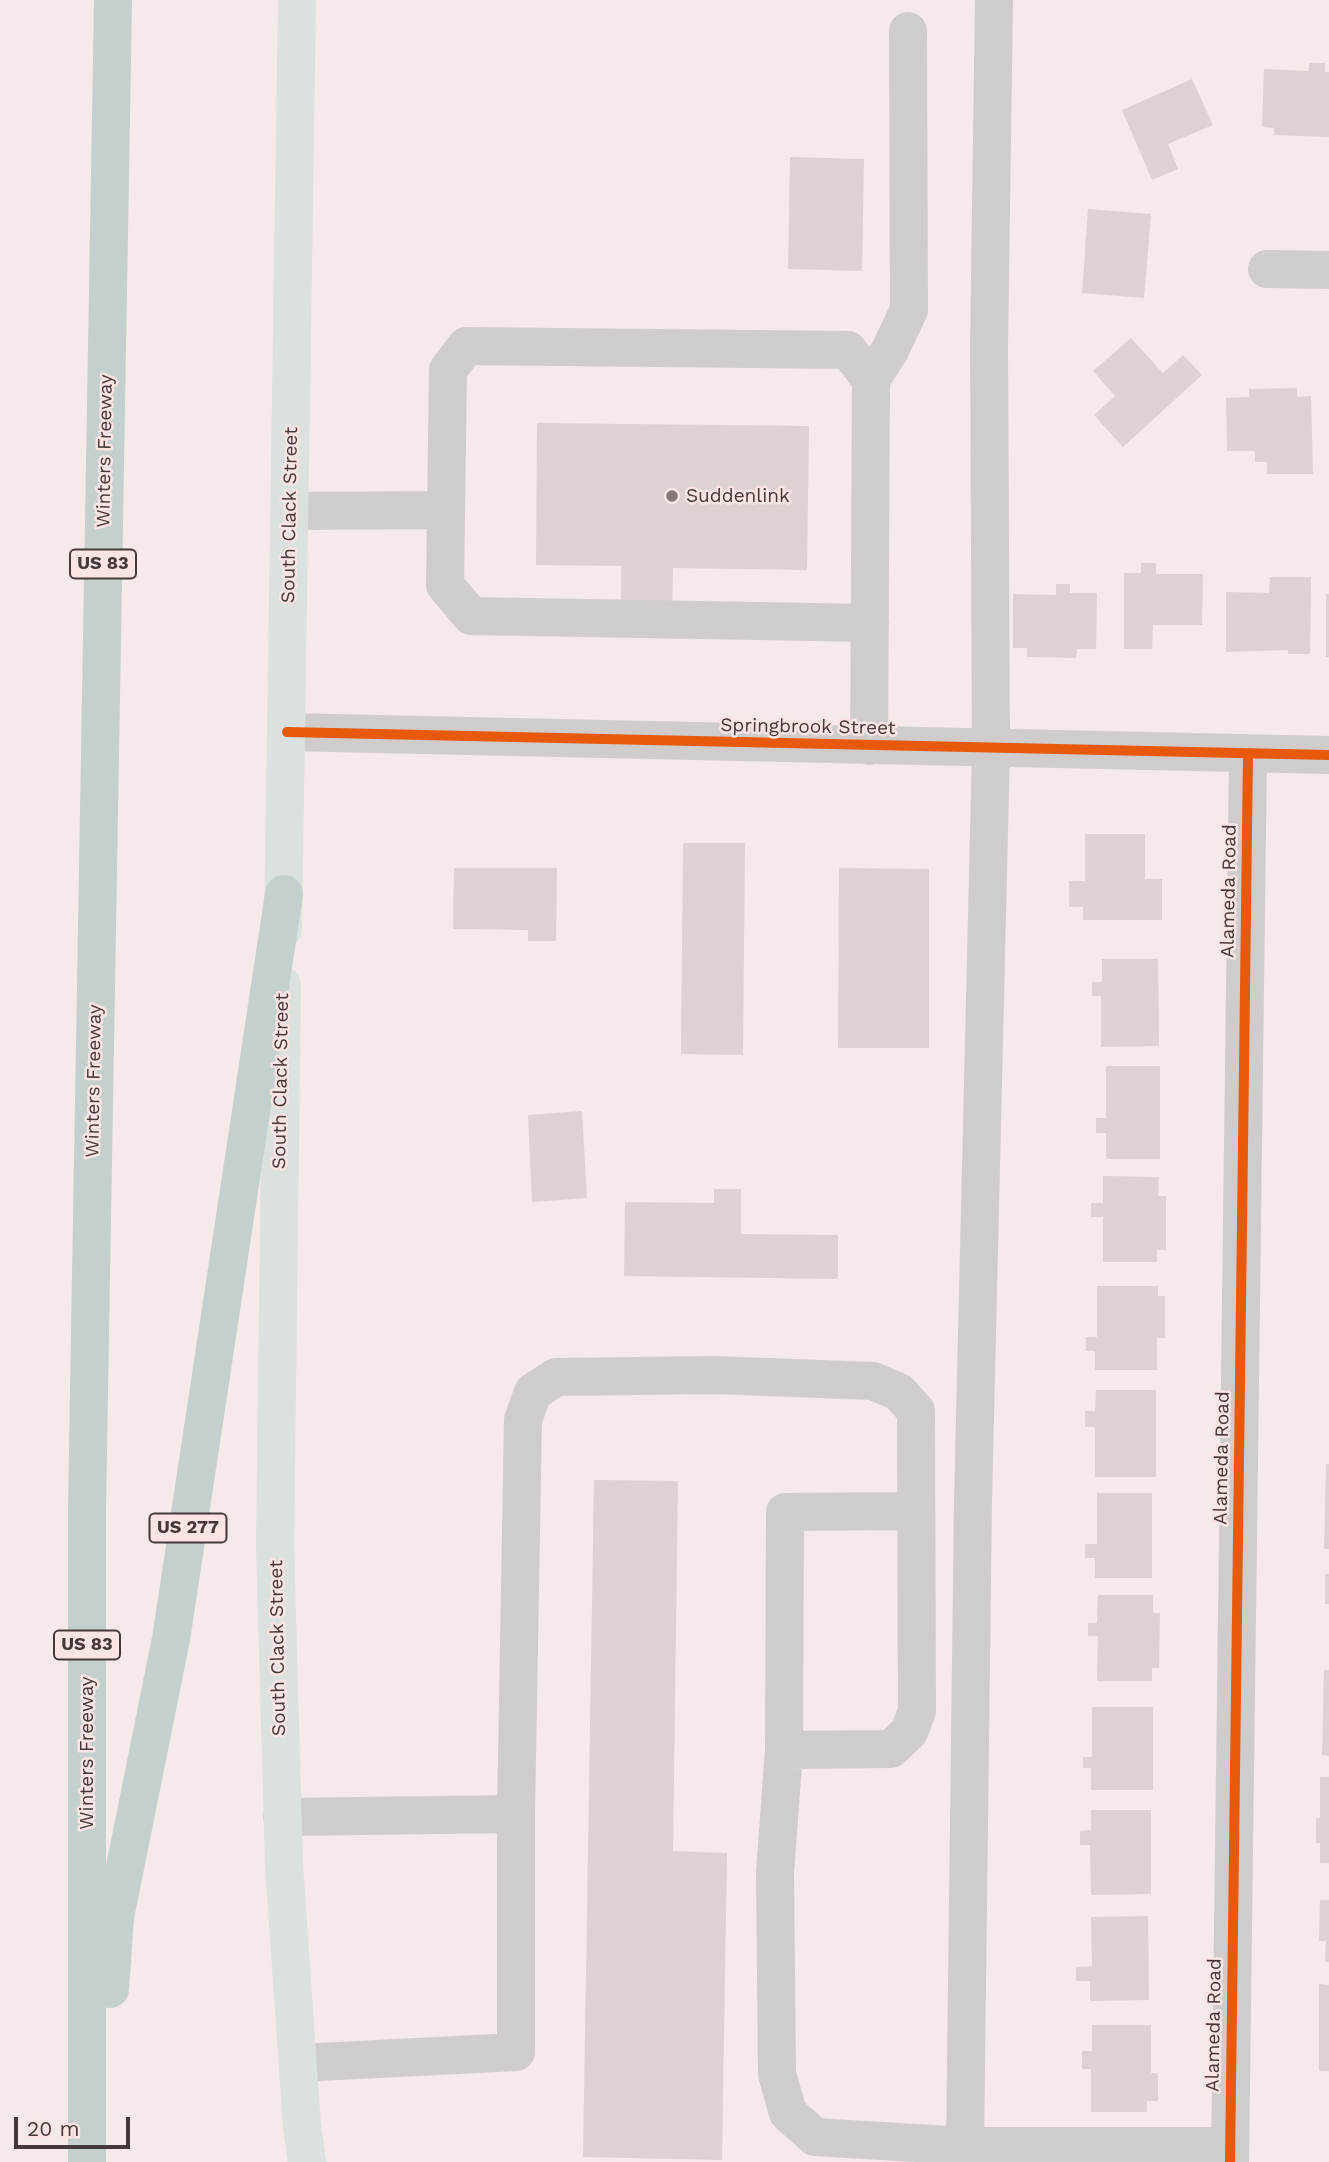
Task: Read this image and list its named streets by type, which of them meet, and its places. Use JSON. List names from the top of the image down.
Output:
{
  "streets": {
    "highway": ["Winters Freeway", "US 83", "US 277"],
    "main road": ["South Clack Street"],
    "street": ["Springbrook Street", "Alameda Road"]
  },
  "crossings": [
    ["South Clack Street", "Springbrook Street"],
    ["South Clack Street", "US 277"],
    ["Springbrook Street", "Alameda Road"]
  ],
  "places": ["Suddenlink"],
  "scale_bar": "20 m"
}
